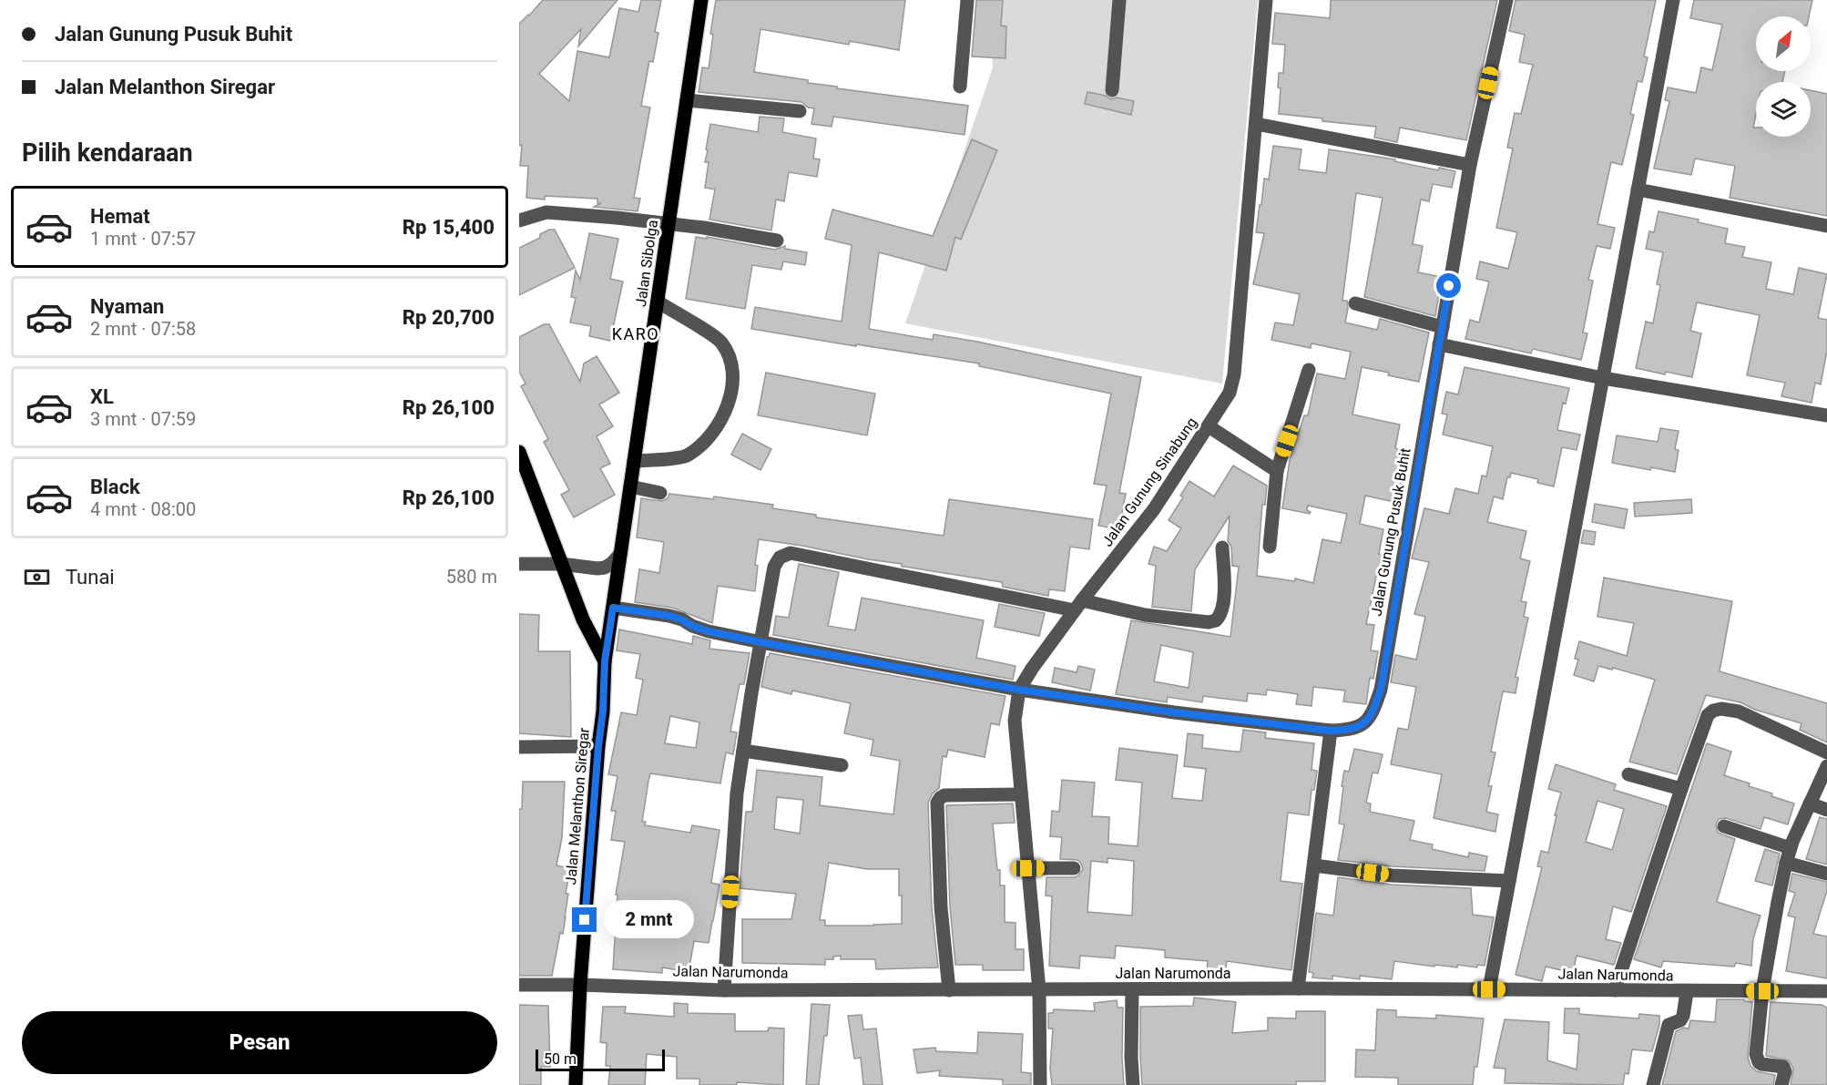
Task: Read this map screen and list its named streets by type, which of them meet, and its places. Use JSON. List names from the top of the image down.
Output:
{
  "streets": {
    "main road": ["Jalan Sibolga", "Jalan Melanthon Siregar"],
    "street": ["Jalan Gunung Sinabung", "Jalan Gunung Pusuk Buhit", "Jalan Narumonda"]
  },
  "crossings": [
    ["Jalan Sibolga", "Jalan Gunung Pusuk Buhit"],
    ["Jalan Sibolga", "Jalan Melanthon Siregar"],
    ["Jalan Gunung Sinabung", "Jalan Gunung Pusuk Buhit"],
    ["Jalan Gunung Sinabung", "Jalan Narumonda"],
    ["Jalan Melanthon Siregar", "Jalan Narumonda"]
  ],
  "districts": ["KARO"],
  "scale_bar": "50 m",
  "north": "top right",
  "page": {
    "banner": ["Jalan Gunung Pusuk Buhit", "Jalan Melanthon Siregar"],
    "heading": "Pilih kendaraan",
    "list": [
      {
        "name": "Hemat",
        "note": "1 mnt · 07:57",
        "value": "Rp 15,400"
      },
      {
        "name": "Nyaman",
        "note": "2 mnt · 07:58",
        "value": "Rp 20,700"
      },
      {
        "name": "XL",
        "note": "3 mnt · 07:59",
        "value": "Rp 26,100"
      },
      {
        "name": "Black",
        "note": "4 mnt · 08:00",
        "value": "Rp 26,100"
      }
    ],
    "pay": ["Tunai", "580 m"],
    "bubble": "2 mnt",
    "buttons": "Pesan",
    "scale": "50 m"
  }
}
